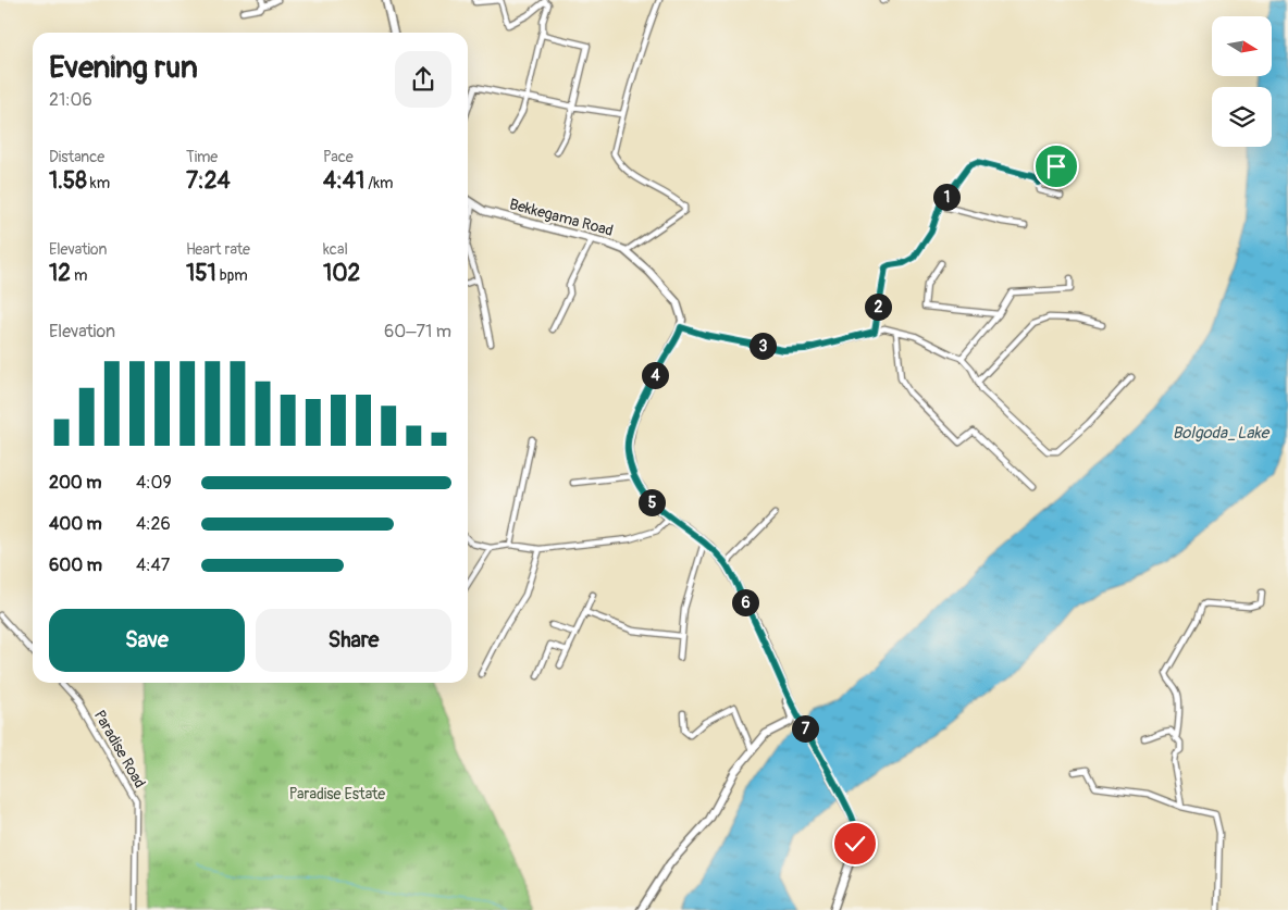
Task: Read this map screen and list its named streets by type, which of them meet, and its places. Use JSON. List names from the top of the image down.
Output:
{
  "streets": {
    "street": ["Bekkegama Road", "Paradise Road"]
  },
  "water": ["Bolgoda_Lake"],
  "parks": ["Paradise Estate"],
  "north": "right",
  "page": {
    "heading": ["Evening run", "21:06"],
    "stats": [
      ["Distance", "1.58 km"],
      ["Time", "7:24"],
      ["Pace", "4:41 /km"],
      ["Elevation", "12 m"],
      ["Heart rate", "151 bpm"],
      ["kcal", "102"]
    ],
    "pins": [
      "1",
      "2",
      "3",
      "4",
      "5",
      "6",
      "7"
    ],
    "chart": ["Elevation", "60–71 m"],
    "list": [
      {
        "name": "200 m",
        "note": "4:09"
      },
      {
        "name": "400 m",
        "note": "4:26"
      },
      {
        "name": "600 m",
        "note": "4:47"
      }
    ],
    "buttons": ["Save", "Share"]
  }
}
